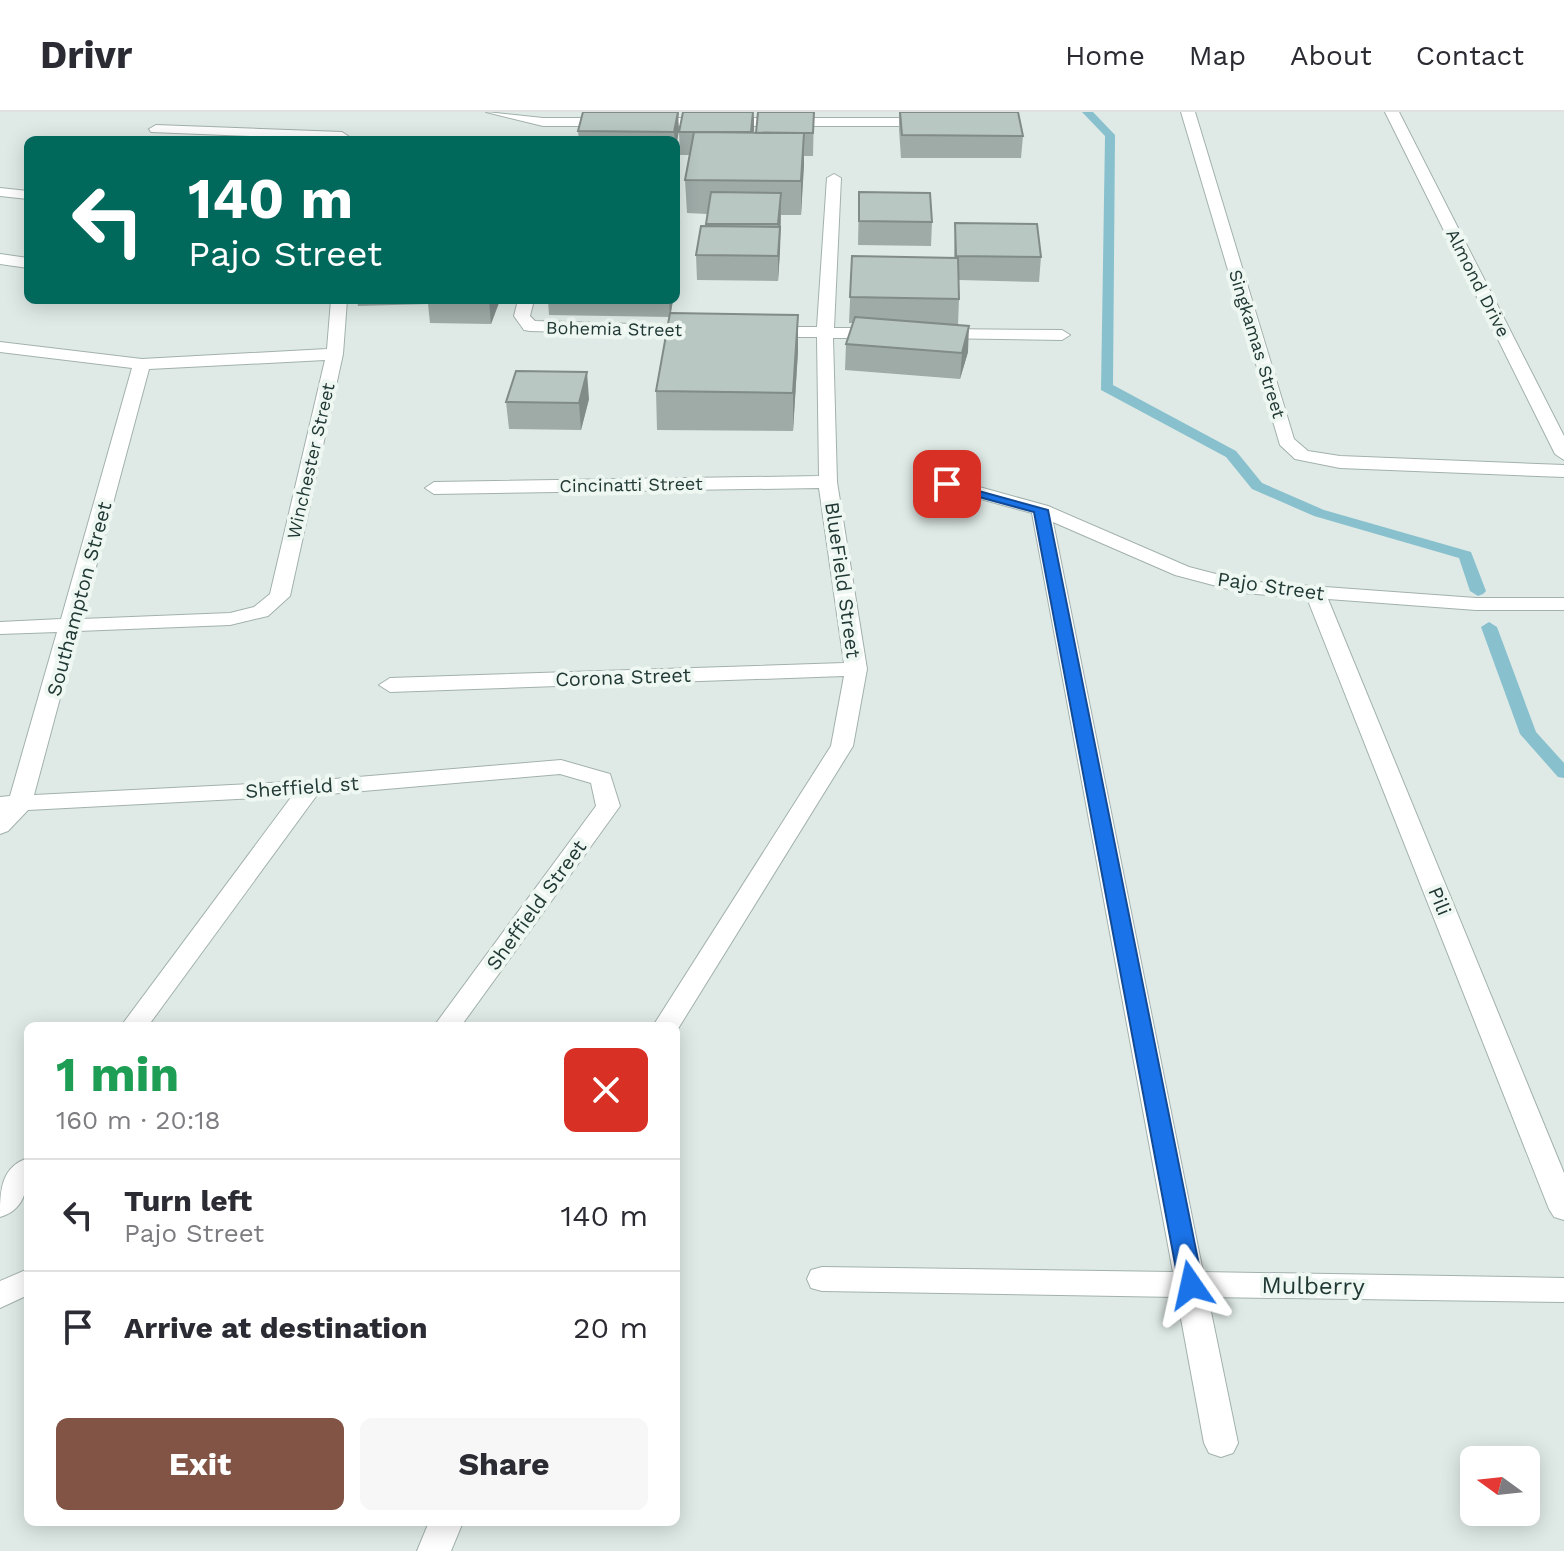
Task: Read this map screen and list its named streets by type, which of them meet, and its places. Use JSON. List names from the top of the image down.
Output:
{
  "streets": {
    "street": [
      "Almond Drive",
      "Bohemia Street",
      "Singkamas Street",
      "Winchester Street",
      "Cincinatti Street",
      "BlueField Street",
      "Pajo Street",
      "Southampton Street",
      "Corona Street",
      "Sheffield st",
      "Pili",
      "Sheffield Street",
      "Mulberry"
    ]
  },
  "crossings": [
    ["Winchester Street", "Southampton Street"],
    ["Cincinatti Street", "BlueField Street"],
    ["BlueField Street", "Corona Street"],
    ["Pajo Street", "Pili"],
    ["Southampton Street", "Sheffield st"],
    ["Sheffield st", "Sheffield Street"]
  ],
  "north": "left",
  "page": {
    "header": "Drivr",
    "nav": [
      "Home",
      "Map",
      "About",
      "Contact"
    ],
    "turn": ["140 m", "Pajo Street"],
    "heading": ["1 min", "160 m · 20:18"],
    "list": [
      {
        "name": "Turn left",
        "note": "Pajo Street",
        "value": "140 m"
      },
      {
        "name": "Arrive at destination",
        "value": "20 m"
      }
    ],
    "buttons": ["Exit", "Share"]
  }
}
